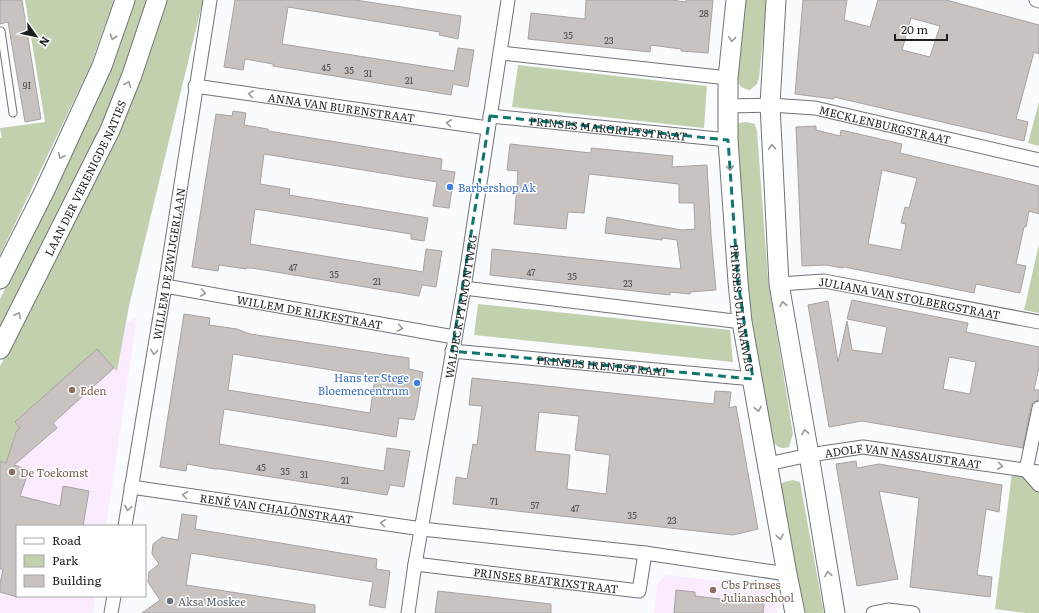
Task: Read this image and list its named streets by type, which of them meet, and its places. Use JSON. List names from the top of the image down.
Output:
{
  "streets": {
    "street": [
      "ANNA VAN BURENSTRAAT",
      "MECKLENBURGSTRAAT",
      "PRINSES MARGRIETSTRAAT",
      "LAAN DER VERENIGDE NATIES",
      "WILLEM DE ZWIJGERLAAN",
      "JULIANA VAN STOLBERGSTRAAT",
      "WALDECK PYRMONTWEG",
      "PRINSES JULIANAWEG",
      "WILLEM DE RIJKESTRAAT",
      "PRINSES IRENESTRAAT",
      "ADOLF VAN NASSAUSTRAAT",
      "RENÉ VAN CHALÔNSTRAAT",
      "PRINSES BEATRIXSTRAAT"
    ]
  },
  "crossings": [
    ["ANNA VAN BURENSTRAAT", "PRINSES MARGRIETSTRAAT"],
    ["ANNA VAN BURENSTRAAT", "WILLEM DE ZWIJGERLAAN"],
    ["ANNA VAN BURENSTRAAT", "WALDECK PYRMONTWEG"],
    ["MECKLENBURGSTRAAT", "PRINSES JULIANAWEG"],
    ["PRINSES MARGRIETSTRAAT", "WALDECK PYRMONTWEG"],
    ["PRINSES MARGRIETSTRAAT", "PRINSES JULIANAWEG"],
    ["WILLEM DE ZWIJGERLAAN", "WILLEM DE RIJKESTRAAT"],
    ["WILLEM DE ZWIJGERLAAN", "RENÉ VAN CHALÔNSTRAAT"],
    ["WALDECK PYRMONTWEG", "WILLEM DE RIJKESTRAAT"],
    ["WALDECK PYRMONTWEG", "PRINSES IRENESTRAAT"],
    ["WALDECK PYRMONTWEG", "RENÉ VAN CHALÔNSTRAAT"],
    ["WALDECK PYRMONTWEG", "PRINSES BEATRIXSTRAAT"],
    ["PRINSES JULIANAWEG", "PRINSES IRENESTRAAT"],
    ["PRINSES JULIANAWEG", "ADOLF VAN NASSAUSTRAAT"]
  ],
  "one_way": [
    "ANNA VAN BURENSTRAAT",
    "WILLEM DE ZWIJGERLAAN",
    "WILLEM DE RIJKESTRAAT",
    "ADOLF VAN NASSAUSTRAAT",
    "RENÉ VAN CHALÔNSTRAAT"
  ],
  "places": [
    "Barbershop Ak",
    "Hans ter Stege Bloemencentrum",
    "Eden",
    "De Toekomst",
    "Cbs Prinses Julianaschool",
    "Aksa Moskee"
  ],
  "house_numbers": [
    "28",
    "35",
    "23",
    "45",
    "35",
    "31",
    "21",
    "9I",
    "47",
    "47",
    "35",
    "35",
    "21",
    "23",
    "45",
    "35",
    "31",
    "21",
    "71",
    "57",
    "47",
    "35",
    "23"
  ],
  "legend": ["Road", "Park", "Building"],
  "scale_bar": "20 m",
  "north": "bottom right"
}
